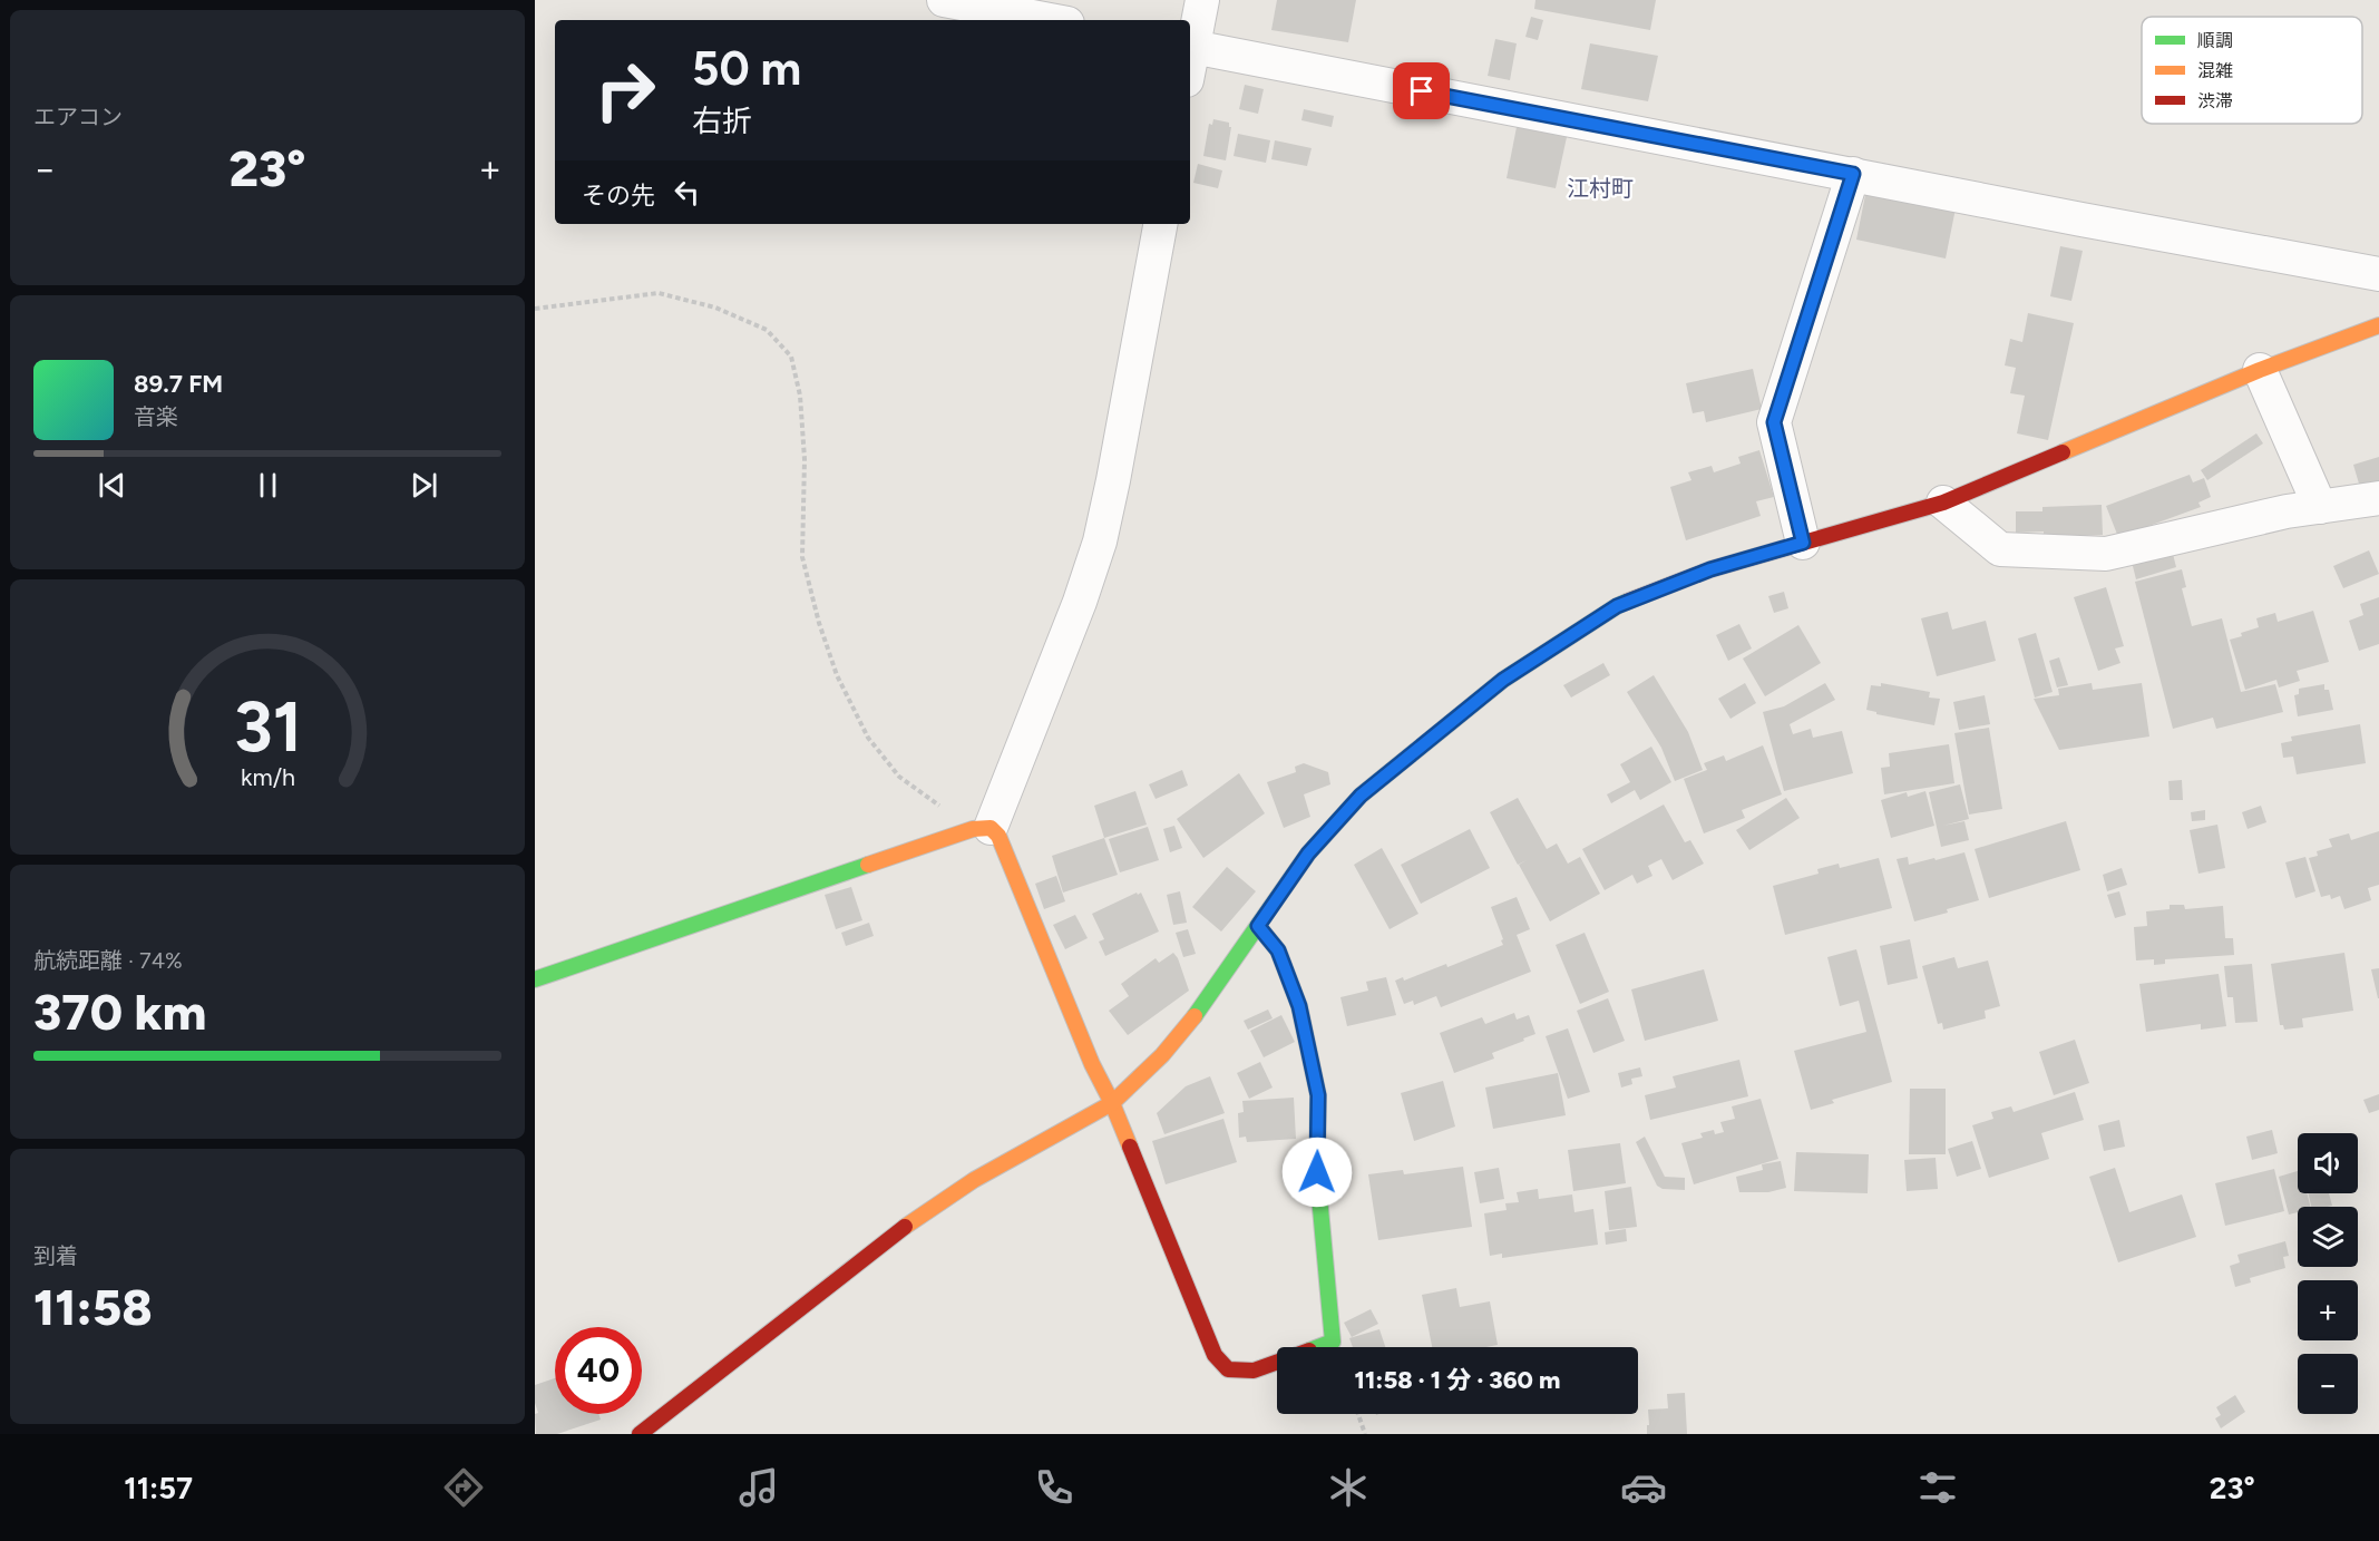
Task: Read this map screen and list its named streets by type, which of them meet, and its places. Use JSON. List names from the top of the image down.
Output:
{
  "districts": ["江村町"],
  "legend": ["順調", "混雑", "渋滞"],
  "page": {
    "tile": [
      "エアコン",
      ["航続距離 · 74%", "370 km"],
      ["到着", "11:58"]
    ],
    "turn": ["50 m", "右折"],
    "heat": ["−", "23°", "+"],
    "then": "その先",
    "song": ["89.7 FM", "音楽"],
    "map_buttons": ["+", "−"],
    "limit": "40",
    "trip": "11:58 · 1 分 · 360 m",
    "tabs": ["11:57", "23°"],
    "gauge": ["31", "km/h"]
  }
}
